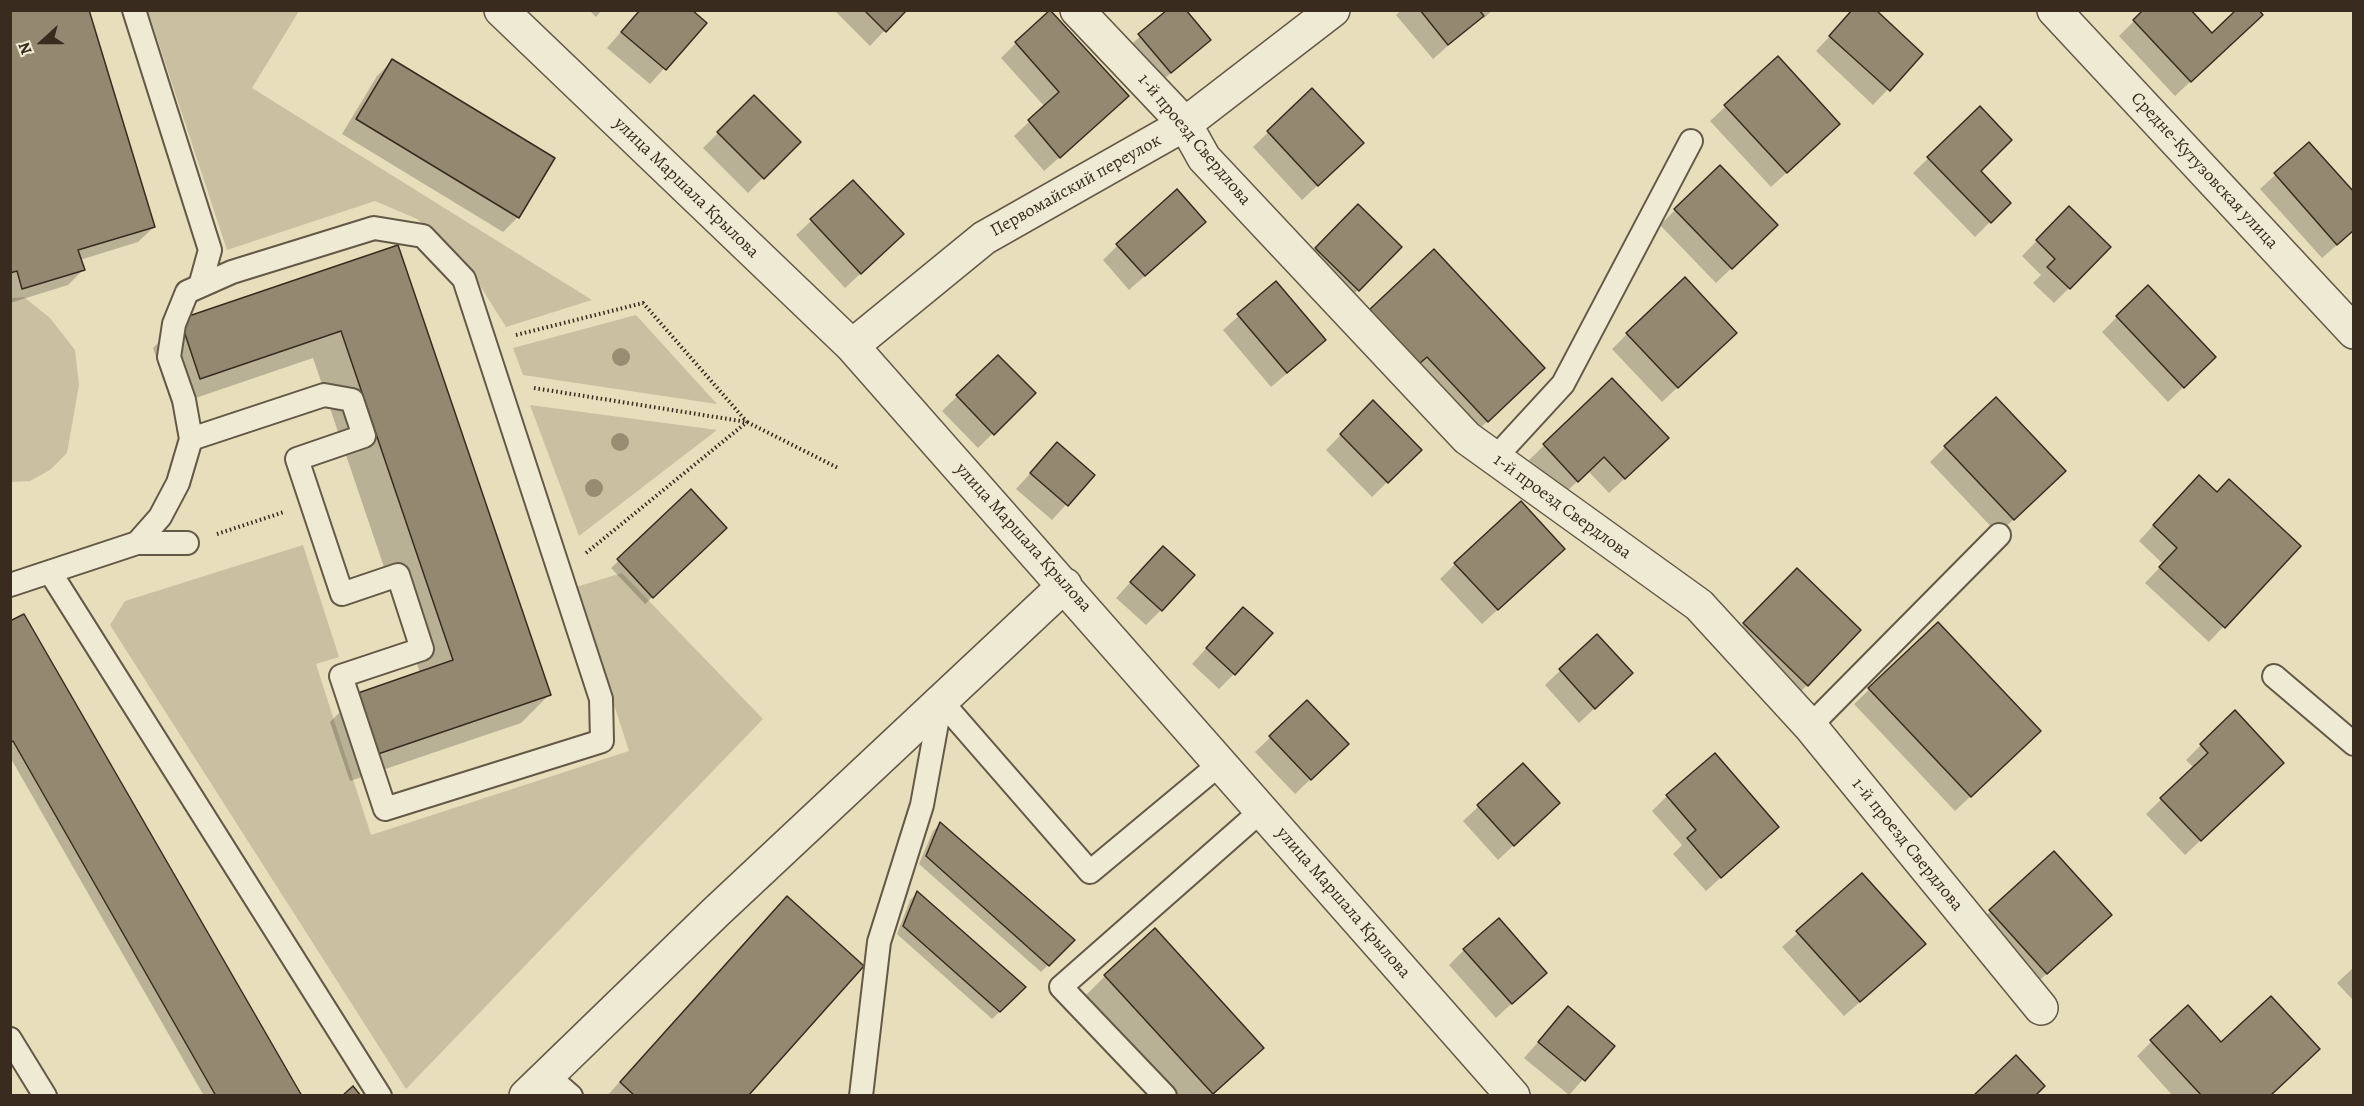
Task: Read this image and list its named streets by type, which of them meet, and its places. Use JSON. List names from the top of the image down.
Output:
{
  "streets": {
    "street": [
      "1-й проезд Свердлова",
      "Средне-Кутузовская улица",
      "Первомайский переулок",
      "улица Маршала Крылова"
    ]
  },
  "crossings": [
    ["1-й проезд Свердлова", "Первомайский переулок"],
    ["Первомайский переулок", "улица Маршала Крылова"]
  ],
  "north": "left"
}
